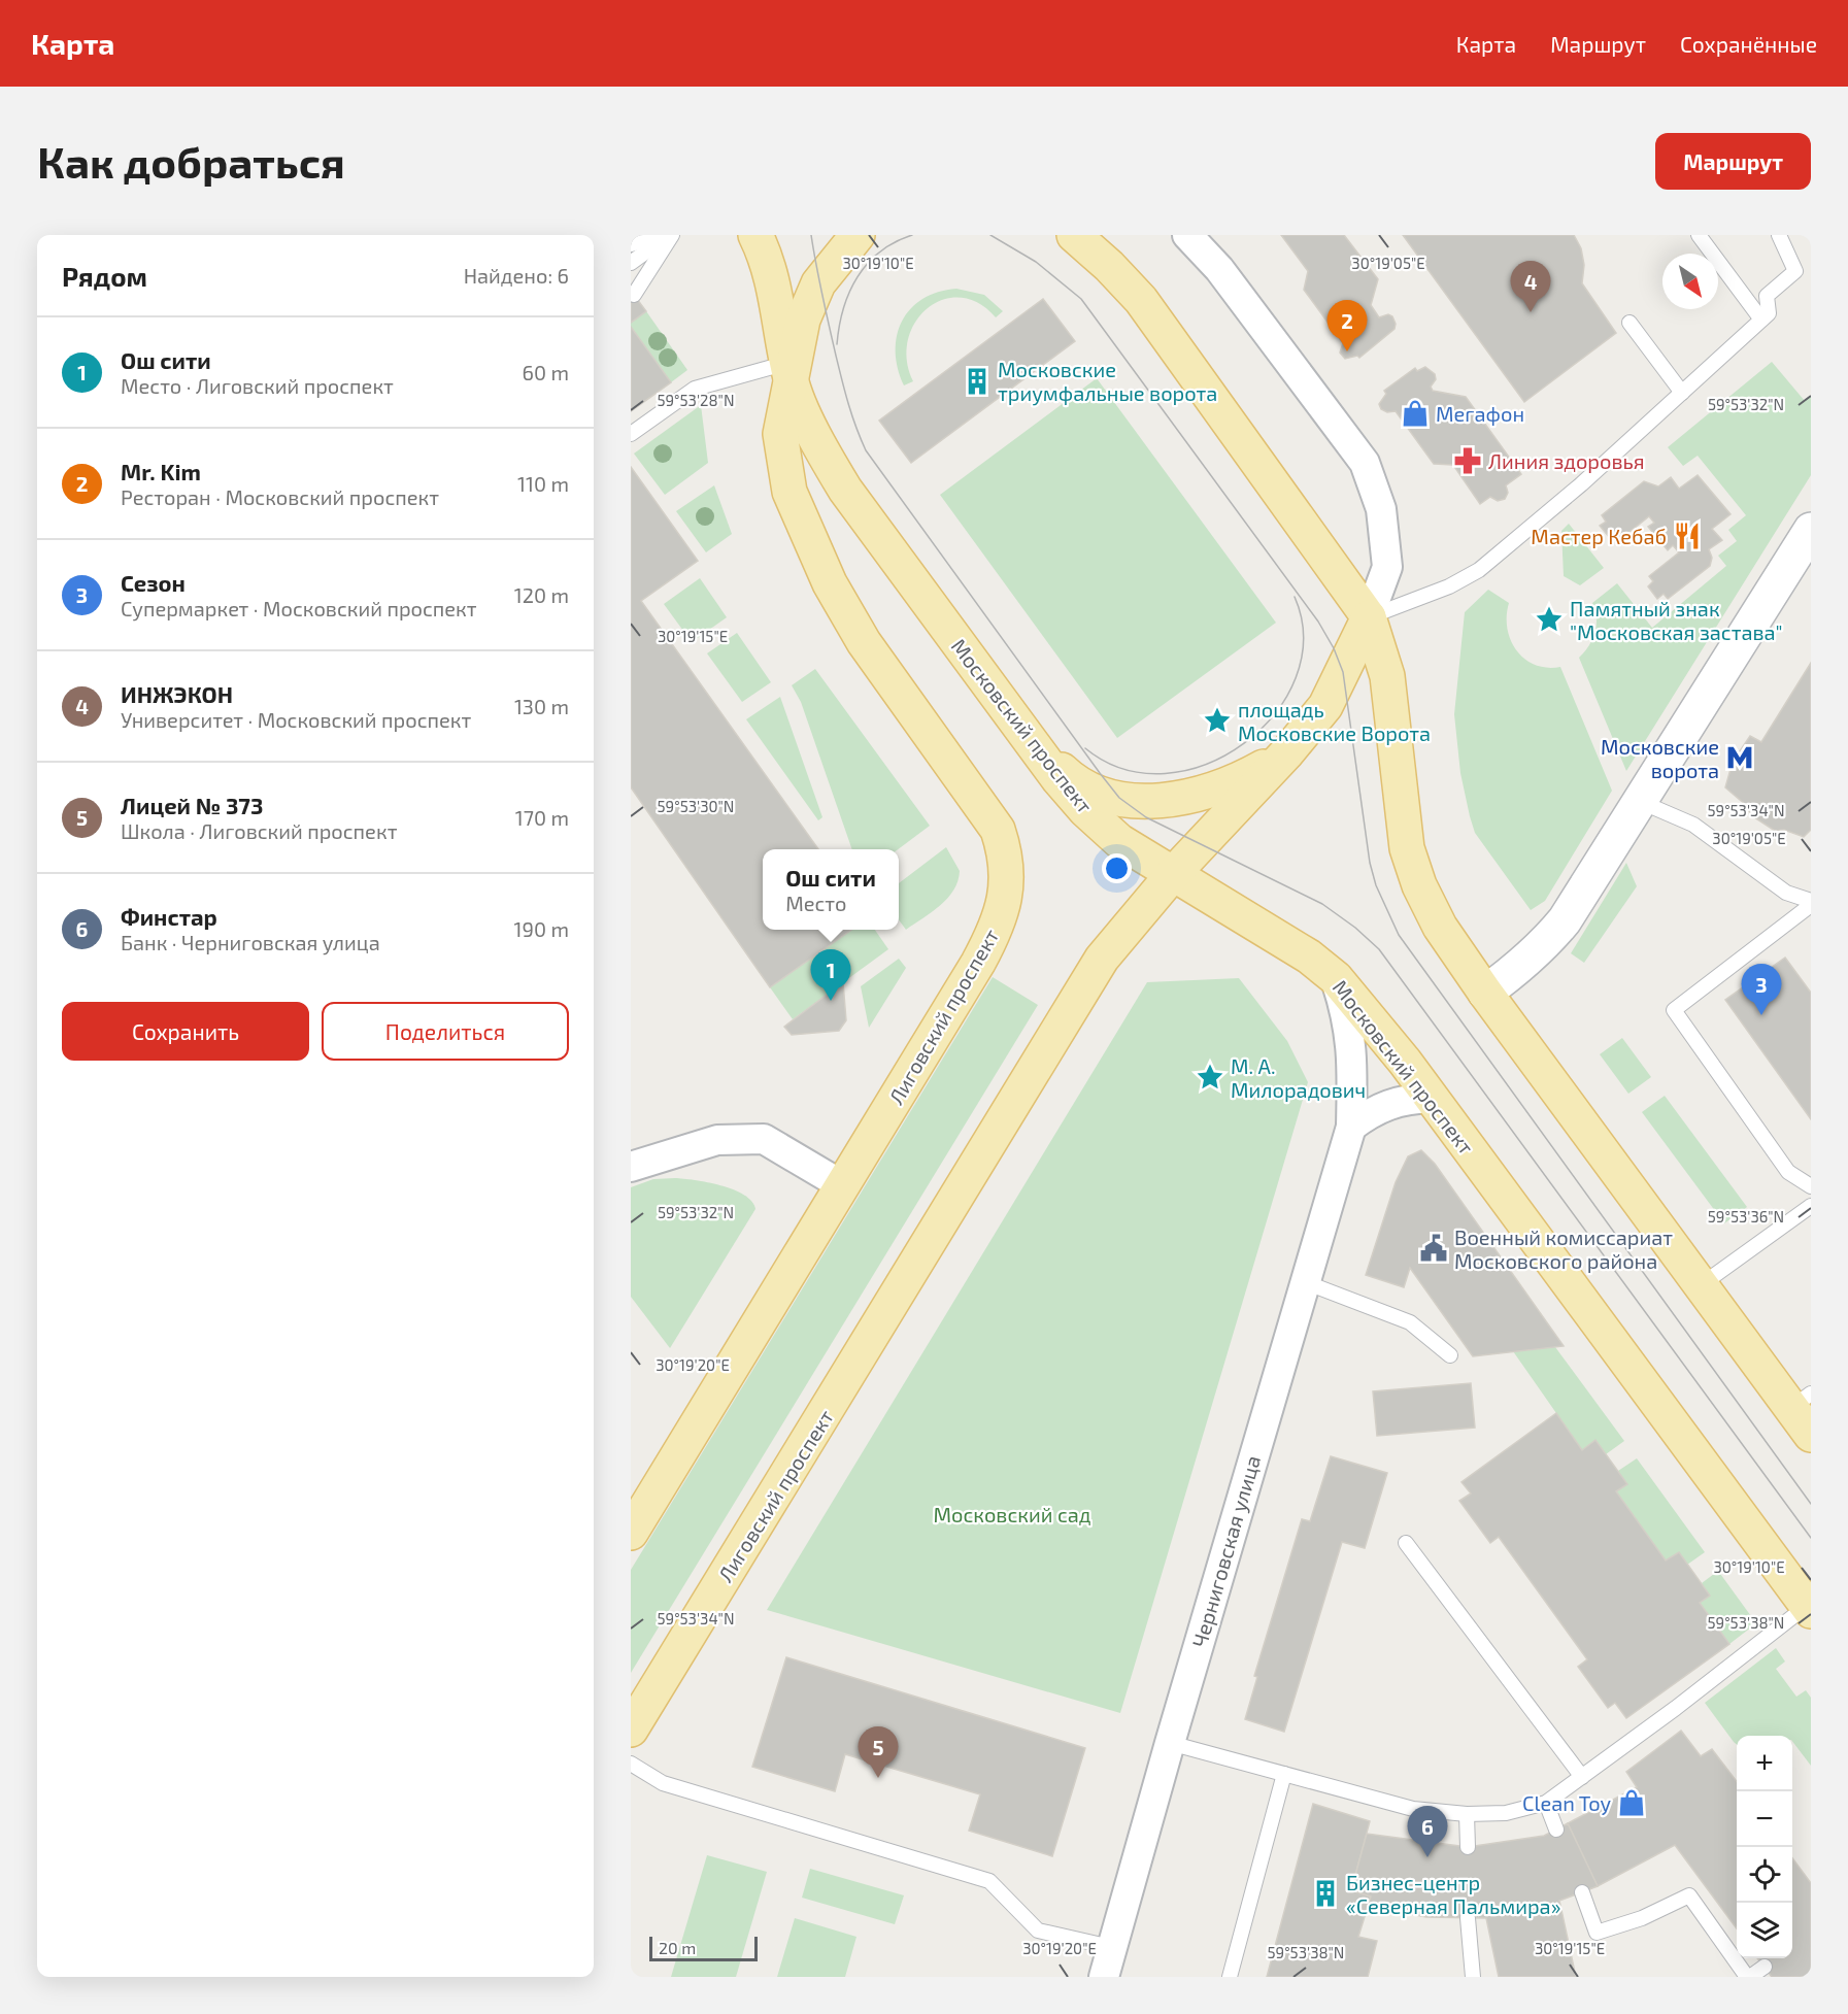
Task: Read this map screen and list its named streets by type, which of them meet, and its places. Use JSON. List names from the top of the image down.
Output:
{
  "streets": {
    "main road": ["Московский проспект", "Лиговский проспект"],
    "street": ["Черниговская улица"]
  },
  "crossings": [
    ["Московский проспект", "Лиговский проспект"],
    ["Московский проспект", "Черниговская улица"]
  ],
  "parks": ["Московский сад"],
  "places": {
    "building": ["Московские триумфальные ворота", "Бизнес-центр «Северная Пальмира»"],
    "shop": ["Мегафон", "Clean Toy"],
    "pharmacy": ["Линия здоровья"],
    "restaurant": ["Мастер Кебаб"],
    "place": ["Памятный знак \"Московская застава\"", "площадь Московские Ворота", "М. А. Милорадович"],
    "metro station": ["Московские ворота"],
    "public building": ["Военный комиссариат Московского района"]
  },
  "scale_bar": "20 m",
  "north": "bottom right",
  "page": {
    "header": "Карта",
    "nav": ["Карта", "Маршрут", "Сохранённые"],
    "buttons": [
      "Маршрут",
      ["Сохранить", "Поделиться"]
    ],
    "title": "Как добраться",
    "heading": ["Рядом", "Найдено: 6"],
    "pins": [
      "4",
      "2",
      "1",
      "3",
      "5",
      "6"
    ],
    "list": [
      {
        "mark": "1",
        "name": "Ош сити",
        "note": "Место · Лиговский проспект",
        "value": "60 m"
      },
      {
        "mark": "2",
        "name": "Mr. Kim",
        "note": "Ресторан · Московский проспект",
        "value": "110 m"
      },
      {
        "mark": "3",
        "name": "Сезон",
        "note": "Супермаркет · Московский проспект",
        "value": "120 m"
      },
      {
        "mark": "4",
        "name": "ИНЖЭКОН",
        "note": "Университет · Московский проспект",
        "value": "130 m"
      },
      {
        "mark": "5",
        "name": "Лицей № 373",
        "note": "Школа · Лиговский проспект",
        "value": "170 m"
      },
      {
        "mark": "6",
        "name": "Финстар",
        "note": "Банк · Черниговская улица",
        "value": "190 m"
      }
    ],
    "popup": ["Ош сити", "Место"],
    "map_buttons": ["+", "−"],
    "scale": "20 m"
  },
  "coordinates": [
    "30°19'10\"E",
    "30°19'05\"E",
    "59°53'28\"N",
    "59°53'32\"N",
    "30°19'15\"E",
    "59°53'30\"N",
    "59°53'34\"N",
    "59°53'36\"N",
    "30°19'20\"E",
    "59°53'38\"N"
  ]
}
